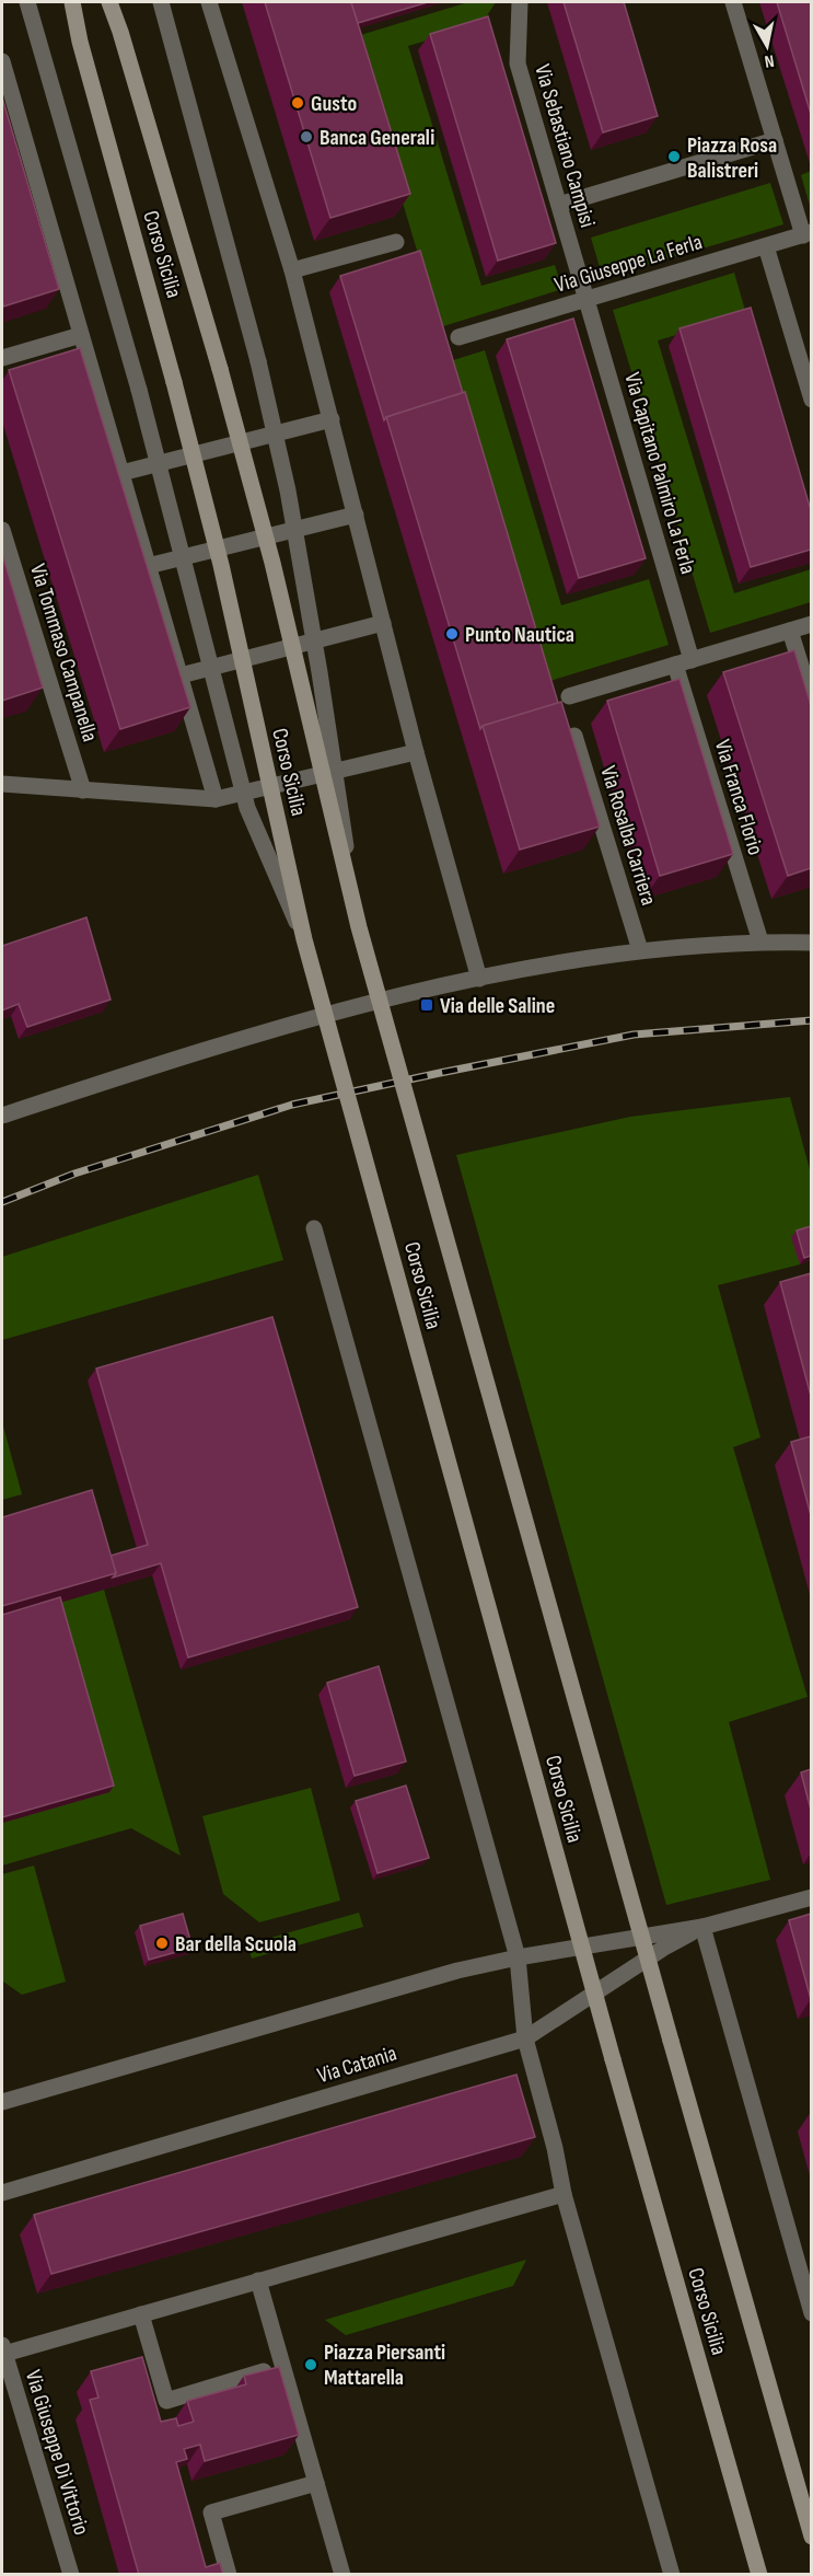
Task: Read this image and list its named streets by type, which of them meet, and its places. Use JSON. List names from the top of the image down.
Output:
{
  "streets": {
    "main road": ["Corso Sicilia"],
    "street": [
      "Via Sebastiano Campisi",
      "Via Giuseppe La Ferla",
      "Via Capitano Palmiro La Ferla",
      "Via Tommaso Campanella",
      "Via Franca Florio",
      "Via Rosalba Carriera",
      "Via Catania",
      "Via Giuseppe Di Vittorio"
    ]
  },
  "crossings": [
    ["Via Sebastiano Campisi", "Via Giuseppe La Ferla"],
    ["Via Sebastiano Campisi", "Via Capitano Palmiro La Ferla"],
    ["Via Giuseppe La Ferla", "Via Capitano Palmiro La Ferla"],
    ["Via Capitano Palmiro La Ferla", "Via Franca Florio"]
  ],
  "places": {
    "other": [
      "Gusto",
      "Banca Generali",
      "Piazza Rosa Balistreri",
      "Punto Nautica",
      "Bar della Scuola",
      "Piazza Piersanti Mattarella"
    ],
    "transit": ["Via delle Saline"]
  },
  "north": "bottom"
}
